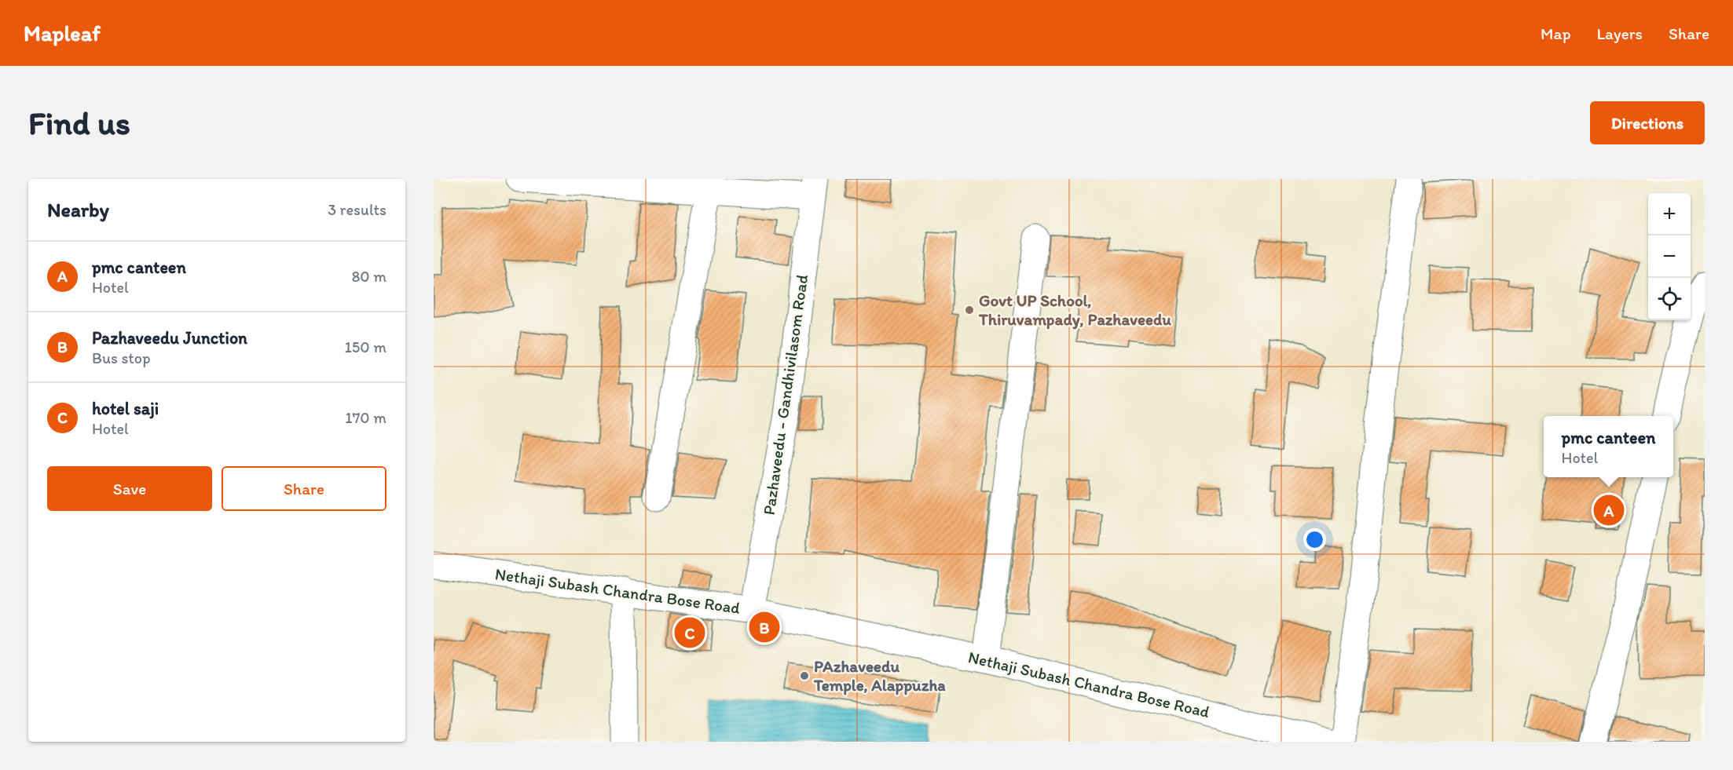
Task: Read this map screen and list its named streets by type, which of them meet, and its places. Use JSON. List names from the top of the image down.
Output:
{
  "streets": {
    "street": ["Pazhaveedu - Gandhivilasom Road", "Nethaji Subash Chandra Bose Road"]
  },
  "crossings": [
    ["Pazhaveedu - Gandhivilasom Road", "Nethaji Subash Chandra Bose Road"]
  ],
  "places": ["Govt UP School, Thiruvampady, Pazhaveedu", "PAzhaveedu Temple, Alappuzha"],
  "page": {
    "header": "Mapleaf",
    "nav": ["Map", "Layers", "Share"],
    "buttons": [
      "Directions",
      ["Save", "Share"]
    ],
    "title": "Find us",
    "heading": ["Nearby", "3 results"],
    "map_buttons": ["+", "−"],
    "list": [
      {
        "mark": "A",
        "name": "pmc canteen",
        "note": "Hotel",
        "value": "80 m"
      },
      {
        "mark": "B",
        "name": "Pazhaveedu Junction",
        "note": "Bus stop",
        "value": "150 m"
      },
      {
        "mark": "C",
        "name": "hotel saji",
        "note": "Hotel",
        "value": "170 m"
      }
    ],
    "popup": ["pmc canteen", "Hotel"],
    "pins": ["A", "B", "C"]
  }
}
